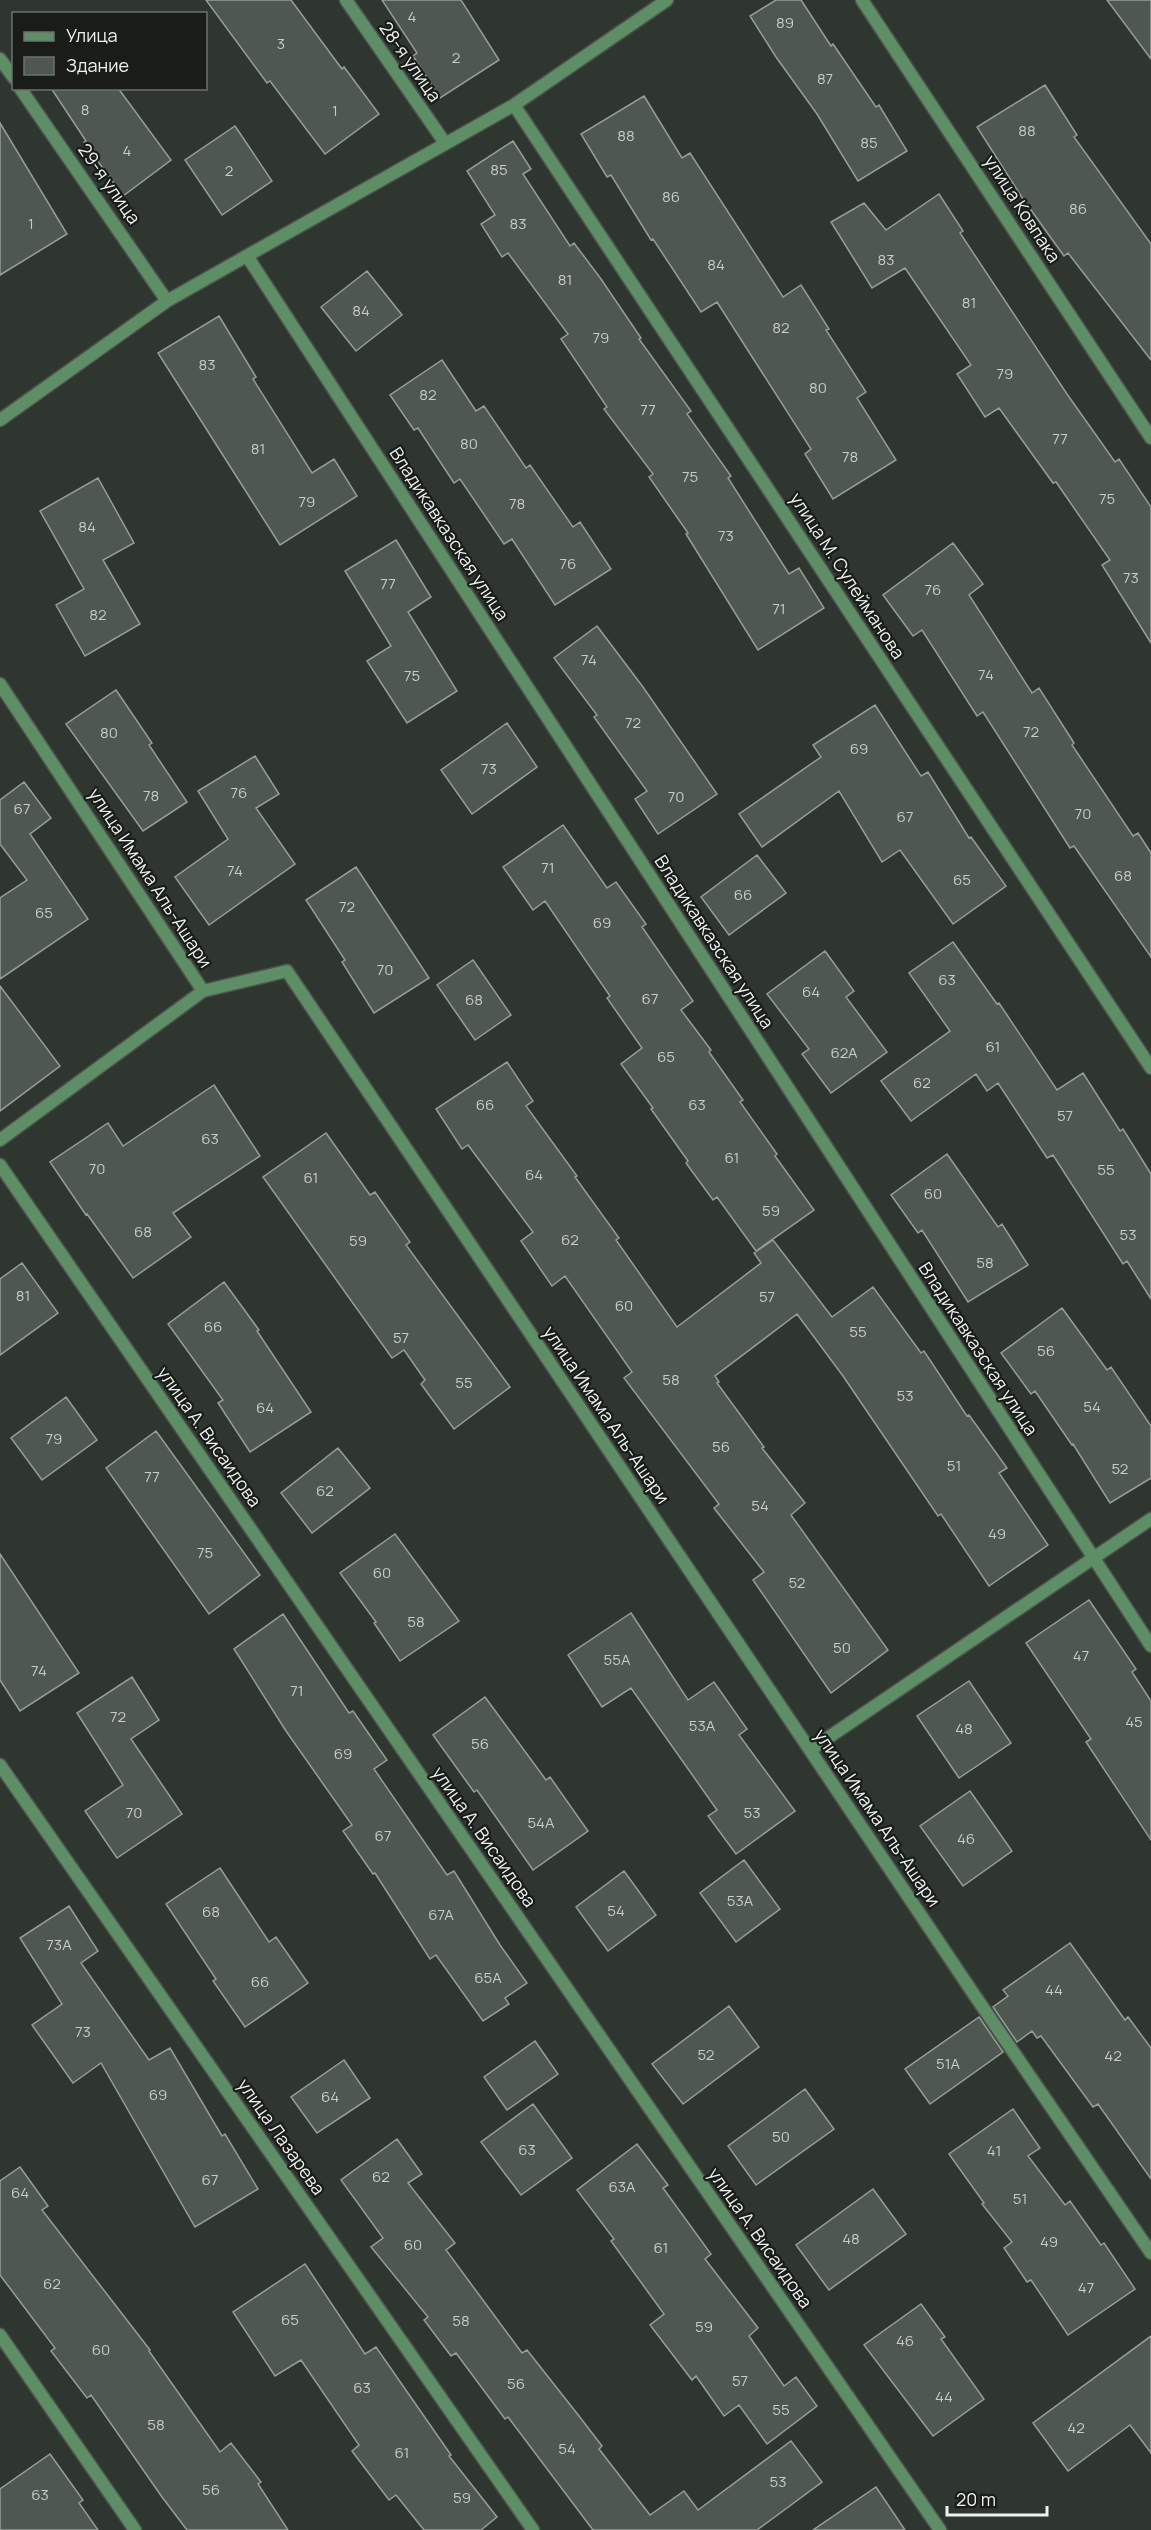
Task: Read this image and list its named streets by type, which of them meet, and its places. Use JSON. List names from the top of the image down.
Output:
{
  "streets": {
    "street": [
      "28-я улица",
      "29-я улица",
      "улица Ковпака",
      "Владикавказская улица",
      "улица М. Сулейманова",
      "улица Имама Аль-Ашари",
      "улица А. Висаидова",
      "улица Лазарева"
    ]
  },
  "house_numbers": [
    "4",
    "89",
    "3",
    "2",
    "87",
    "8",
    "1",
    "88",
    "88",
    "85",
    "4",
    "85",
    "2",
    "86",
    "86",
    "1",
    "83",
    "83",
    "84",
    "81",
    "81",
    "84",
    "82",
    "79",
    "83",
    "79",
    "80",
    "82",
    "77",
    "77",
    "80",
    "81",
    "78",
    "75",
    "75",
    "79",
    "78",
    "84",
    "73",
    "76",
    "73",
    "77",
    "76",
    "71",
    "82",
    "74",
    "74",
    "75",
    "72",
    "72",
    "80",
    "69",
    "73",
    "76",
    "78",
    "70",
    "67",
    "70",
    "67",
    "71",
    "74",
    "68",
    "65",
    "66",
    "72",
    "65",
    "69",
    "70",
    "63",
    "64",
    "67",
    "68",
    "61",
    "62А",
    "65",
    "62",
    "66",
    "63",
    "57",
    "63",
    "61",
    "70",
    "55",
    "64",
    "61",
    "60",
    "59",
    "68",
    "53",
    "62",
    "59",
    "58",
    "81",
    "57",
    "60",
    "66",
    "55",
    "57",
    "56",
    "58",
    "55",
    "53",
    "54",
    "64",
    "79",
    "56",
    "51",
    "52",
    "77",
    "62",
    "54",
    "49",
    "75",
    "60",
    "52",
    "58",
    "50",
    "47",
    "55А",
    "74",
    "71",
    "72",
    "45",
    "53А",
    "48",
    "56",
    "69",
    "70",
    "53",
    "54А",
    "67",
    "46",
    "53А",
    "54",
    "68",
    "67А",
    "73А",
    "65А",
    "66",
    "44",
    "73",
    "52",
    "42",
    "51А",
    "69",
    "64",
    "50",
    "63",
    "41",
    "62",
    "67",
    "63А",
    "64",
    "51",
    "48",
    "49",
    "60",
    "61",
    "62",
    "47",
    "65",
    "58",
    "59",
    "46",
    "60",
    "57",
    "56",
    "63",
    "44",
    "55",
    "58",
    "42",
    "54",
    "61",
    "53",
    "56",
    "63",
    "59"
  ],
  "legend": ["Улица", "Здание"],
  "scale_bar": "20 m"
}
